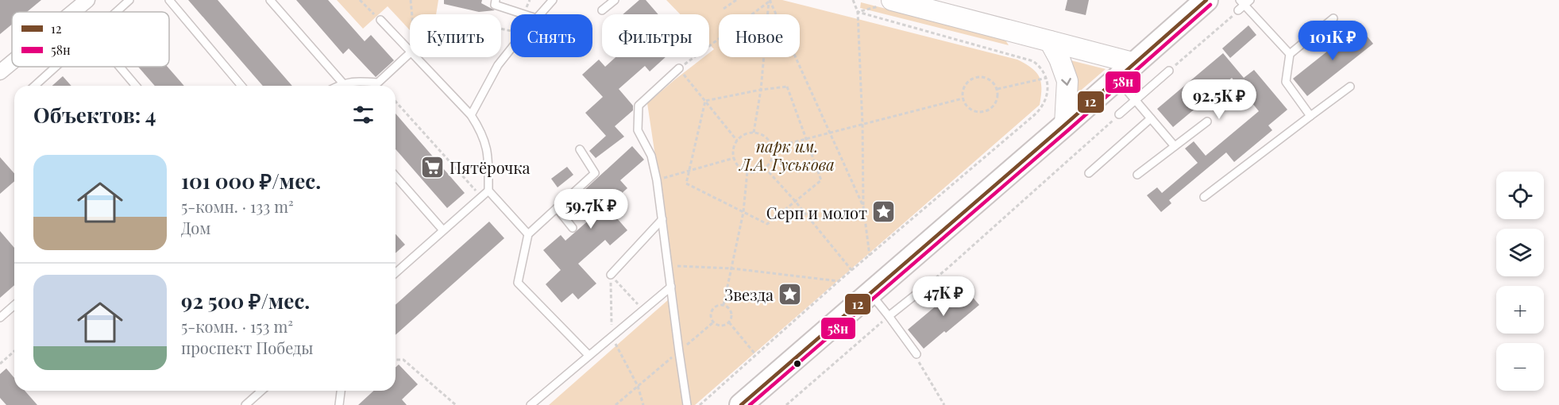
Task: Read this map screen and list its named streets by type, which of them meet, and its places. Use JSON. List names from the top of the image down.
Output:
{
  "parks": ["парк им. Л.А. Гуськова"],
  "places": {
    "supermarket": ["Пятёрочка"],
    "place": ["Серп и молот", "Звезда"]
  },
  "lines": ["transit line 12", "transit line 58н"],
  "legend": ["12", "58н"],
  "page": {
    "chip": [
      "Купить",
      "Снять",
      "Фильтры",
      "Новое"
    ],
    "price": [
      "101K ₽",
      "92.5K ₽",
      "59.7K ₽",
      "47K ₽"
    ],
    "heading": "Объектов: 4",
    "list": [
      {
        "name": "101 000 ₽/мес.",
        "note": "5-комн. · 133 m² · Дом"
      },
      {
        "name": "92 500 ₽/мес.",
        "note": "5-комн. · 153 m² · проспект Победы"
      }
    ],
    "map_buttons": ["+", "−"]
  }
}
